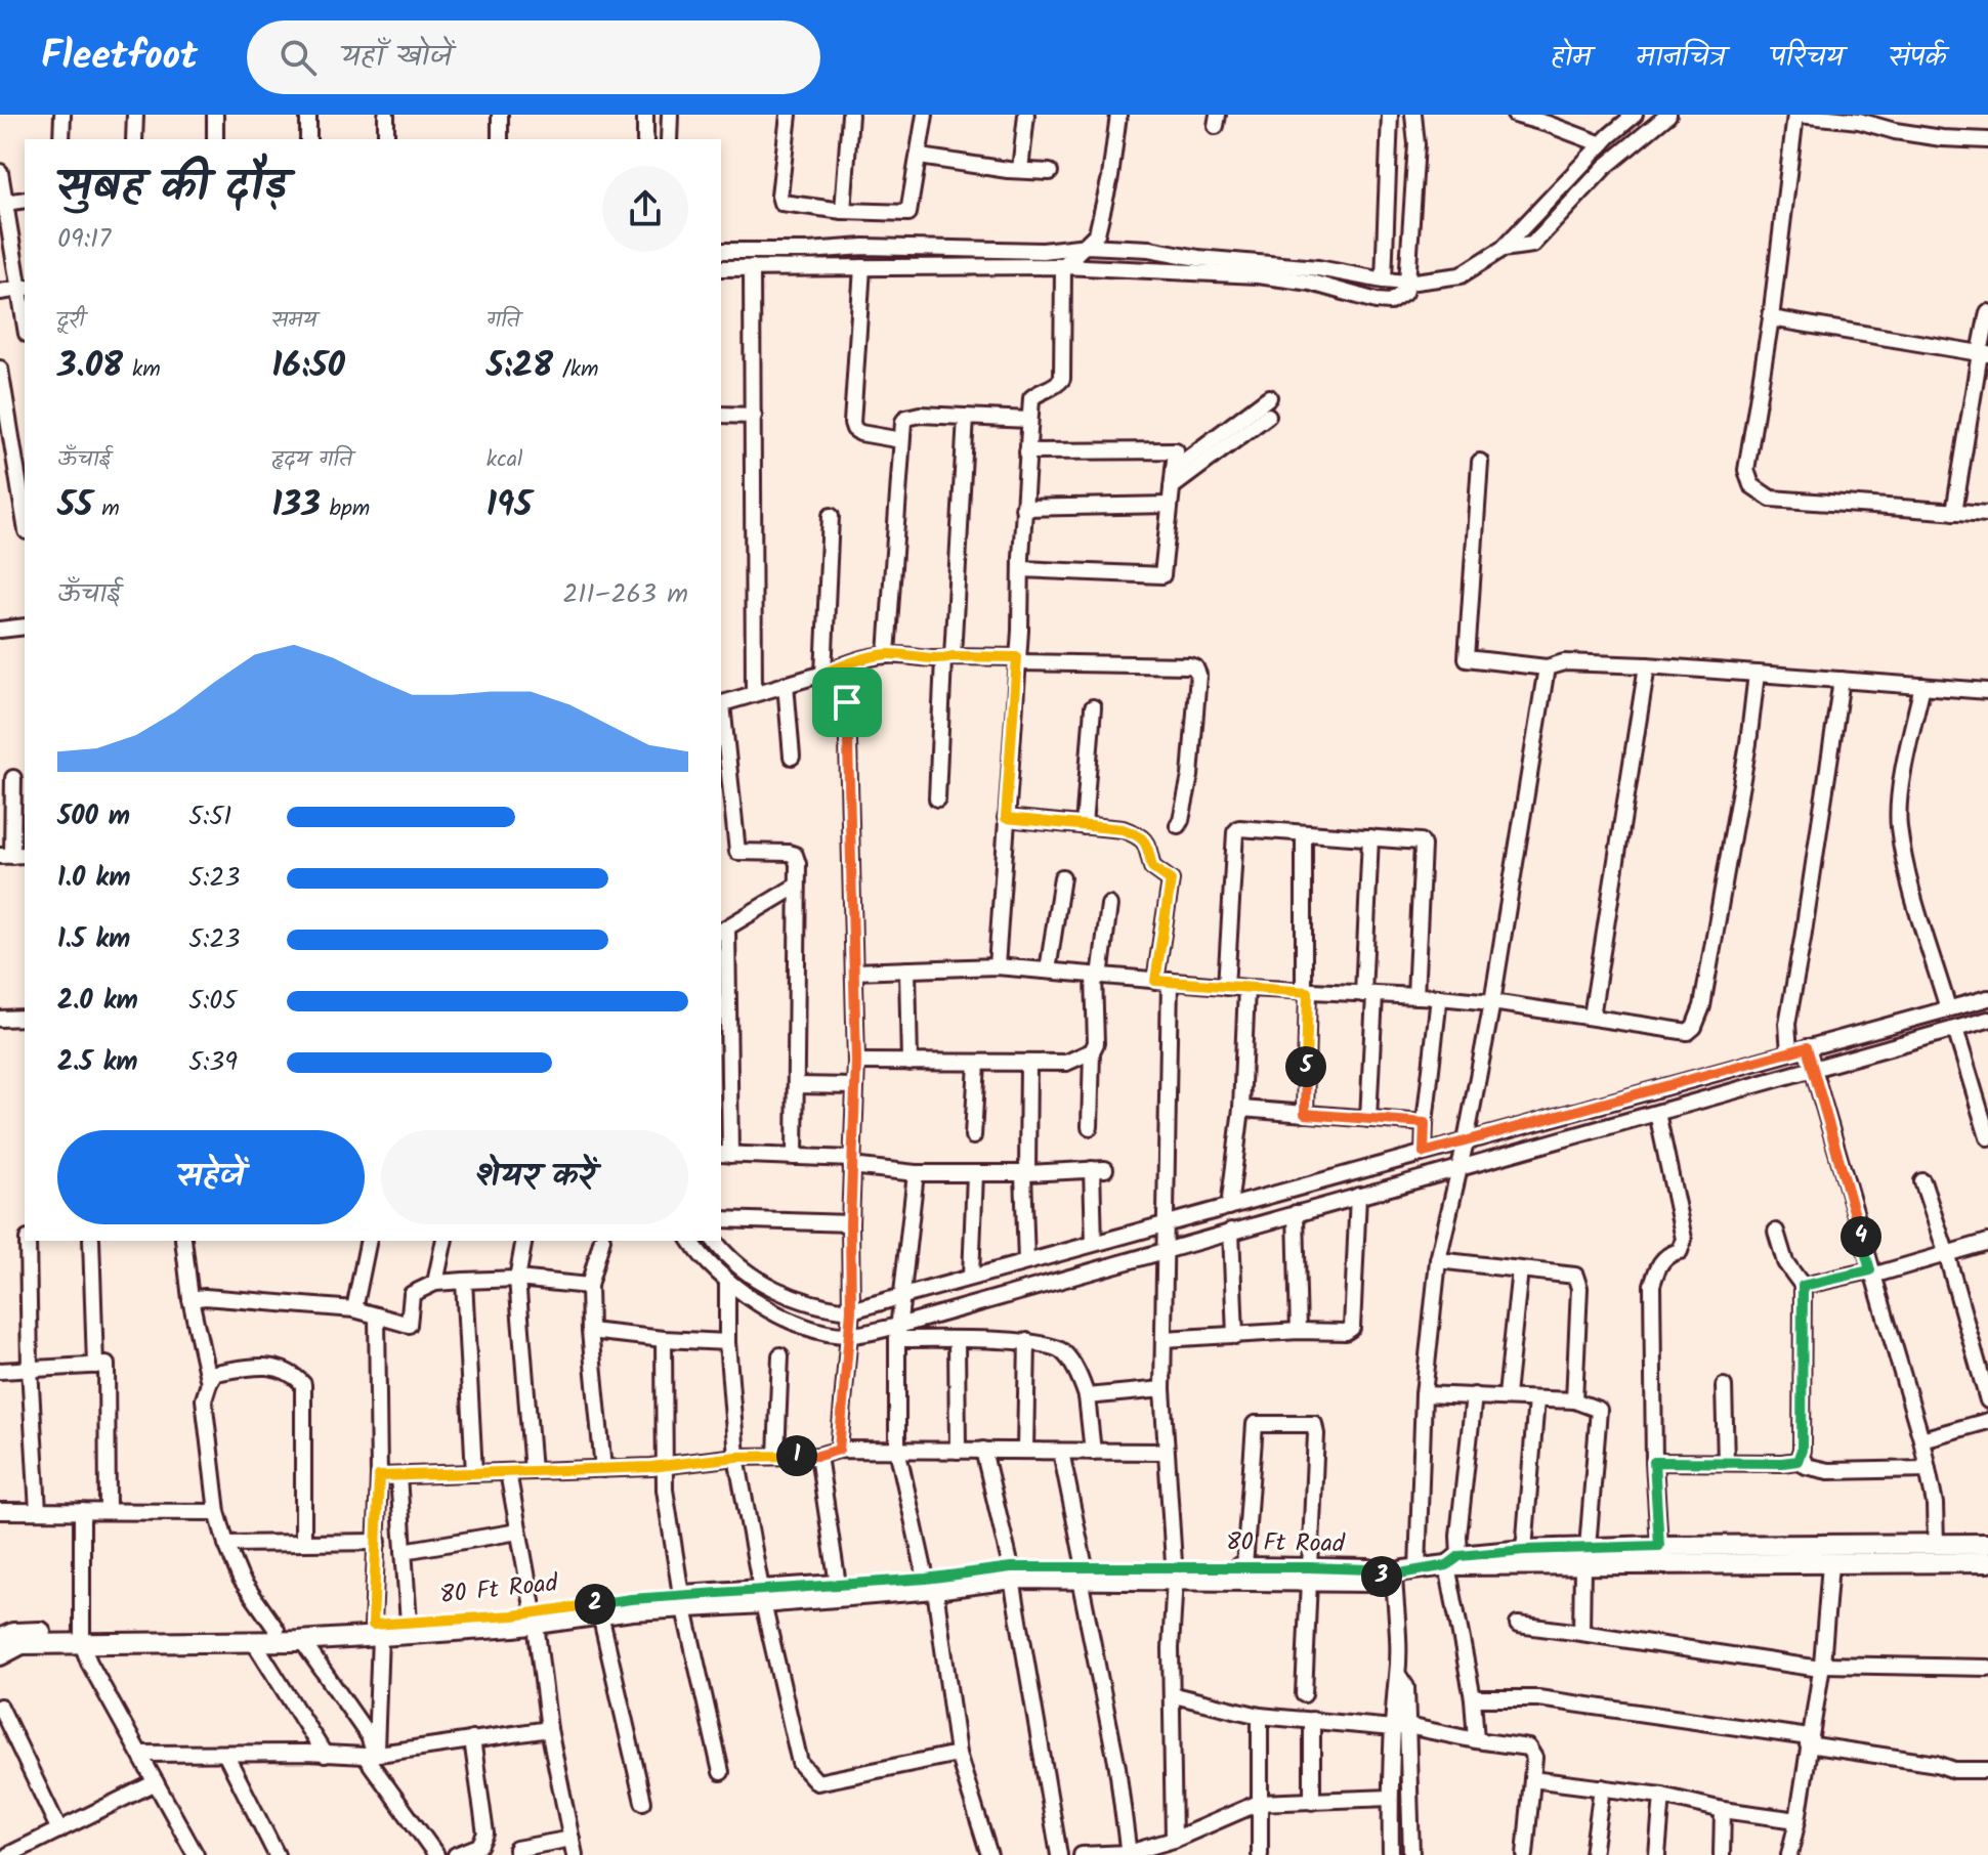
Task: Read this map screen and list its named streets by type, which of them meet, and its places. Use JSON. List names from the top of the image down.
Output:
{
  "streets": {
    "main road": ["80 Ft Road"]
  },
  "page": {
    "header": "Fleetfoot",
    "search": "यहाँ खोजें",
    "nav": [
      "होम",
      "मानचित्र",
      "परिचय",
      "संपर्क"
    ],
    "heading": ["सुबह की दौड़", "09:17"],
    "stats": [
      ["दूरी", "3.08 km"],
      ["समय", "16:50"],
      ["गति", "5:28 /km"],
      ["ऊँचाई", "55 m"],
      ["हृदय गति", "133 bpm"],
      ["kcal", "195"]
    ],
    "chart": ["ऊँचाई", "211–263 m"],
    "list": [
      {
        "name": "500 m",
        "note": "5:51"
      },
      {
        "name": "1.0 km",
        "note": "5:23"
      },
      {
        "name": "1.5 km",
        "note": "5:23"
      },
      {
        "name": "2.0 km",
        "note": "5:05"
      },
      {
        "name": "2.5 km",
        "note": "5:39"
      }
    ],
    "pins": [
      "5",
      "4",
      "1",
      "3",
      "2"
    ],
    "buttons": ["सहेजें", "शेयर करें"]
  }
}
